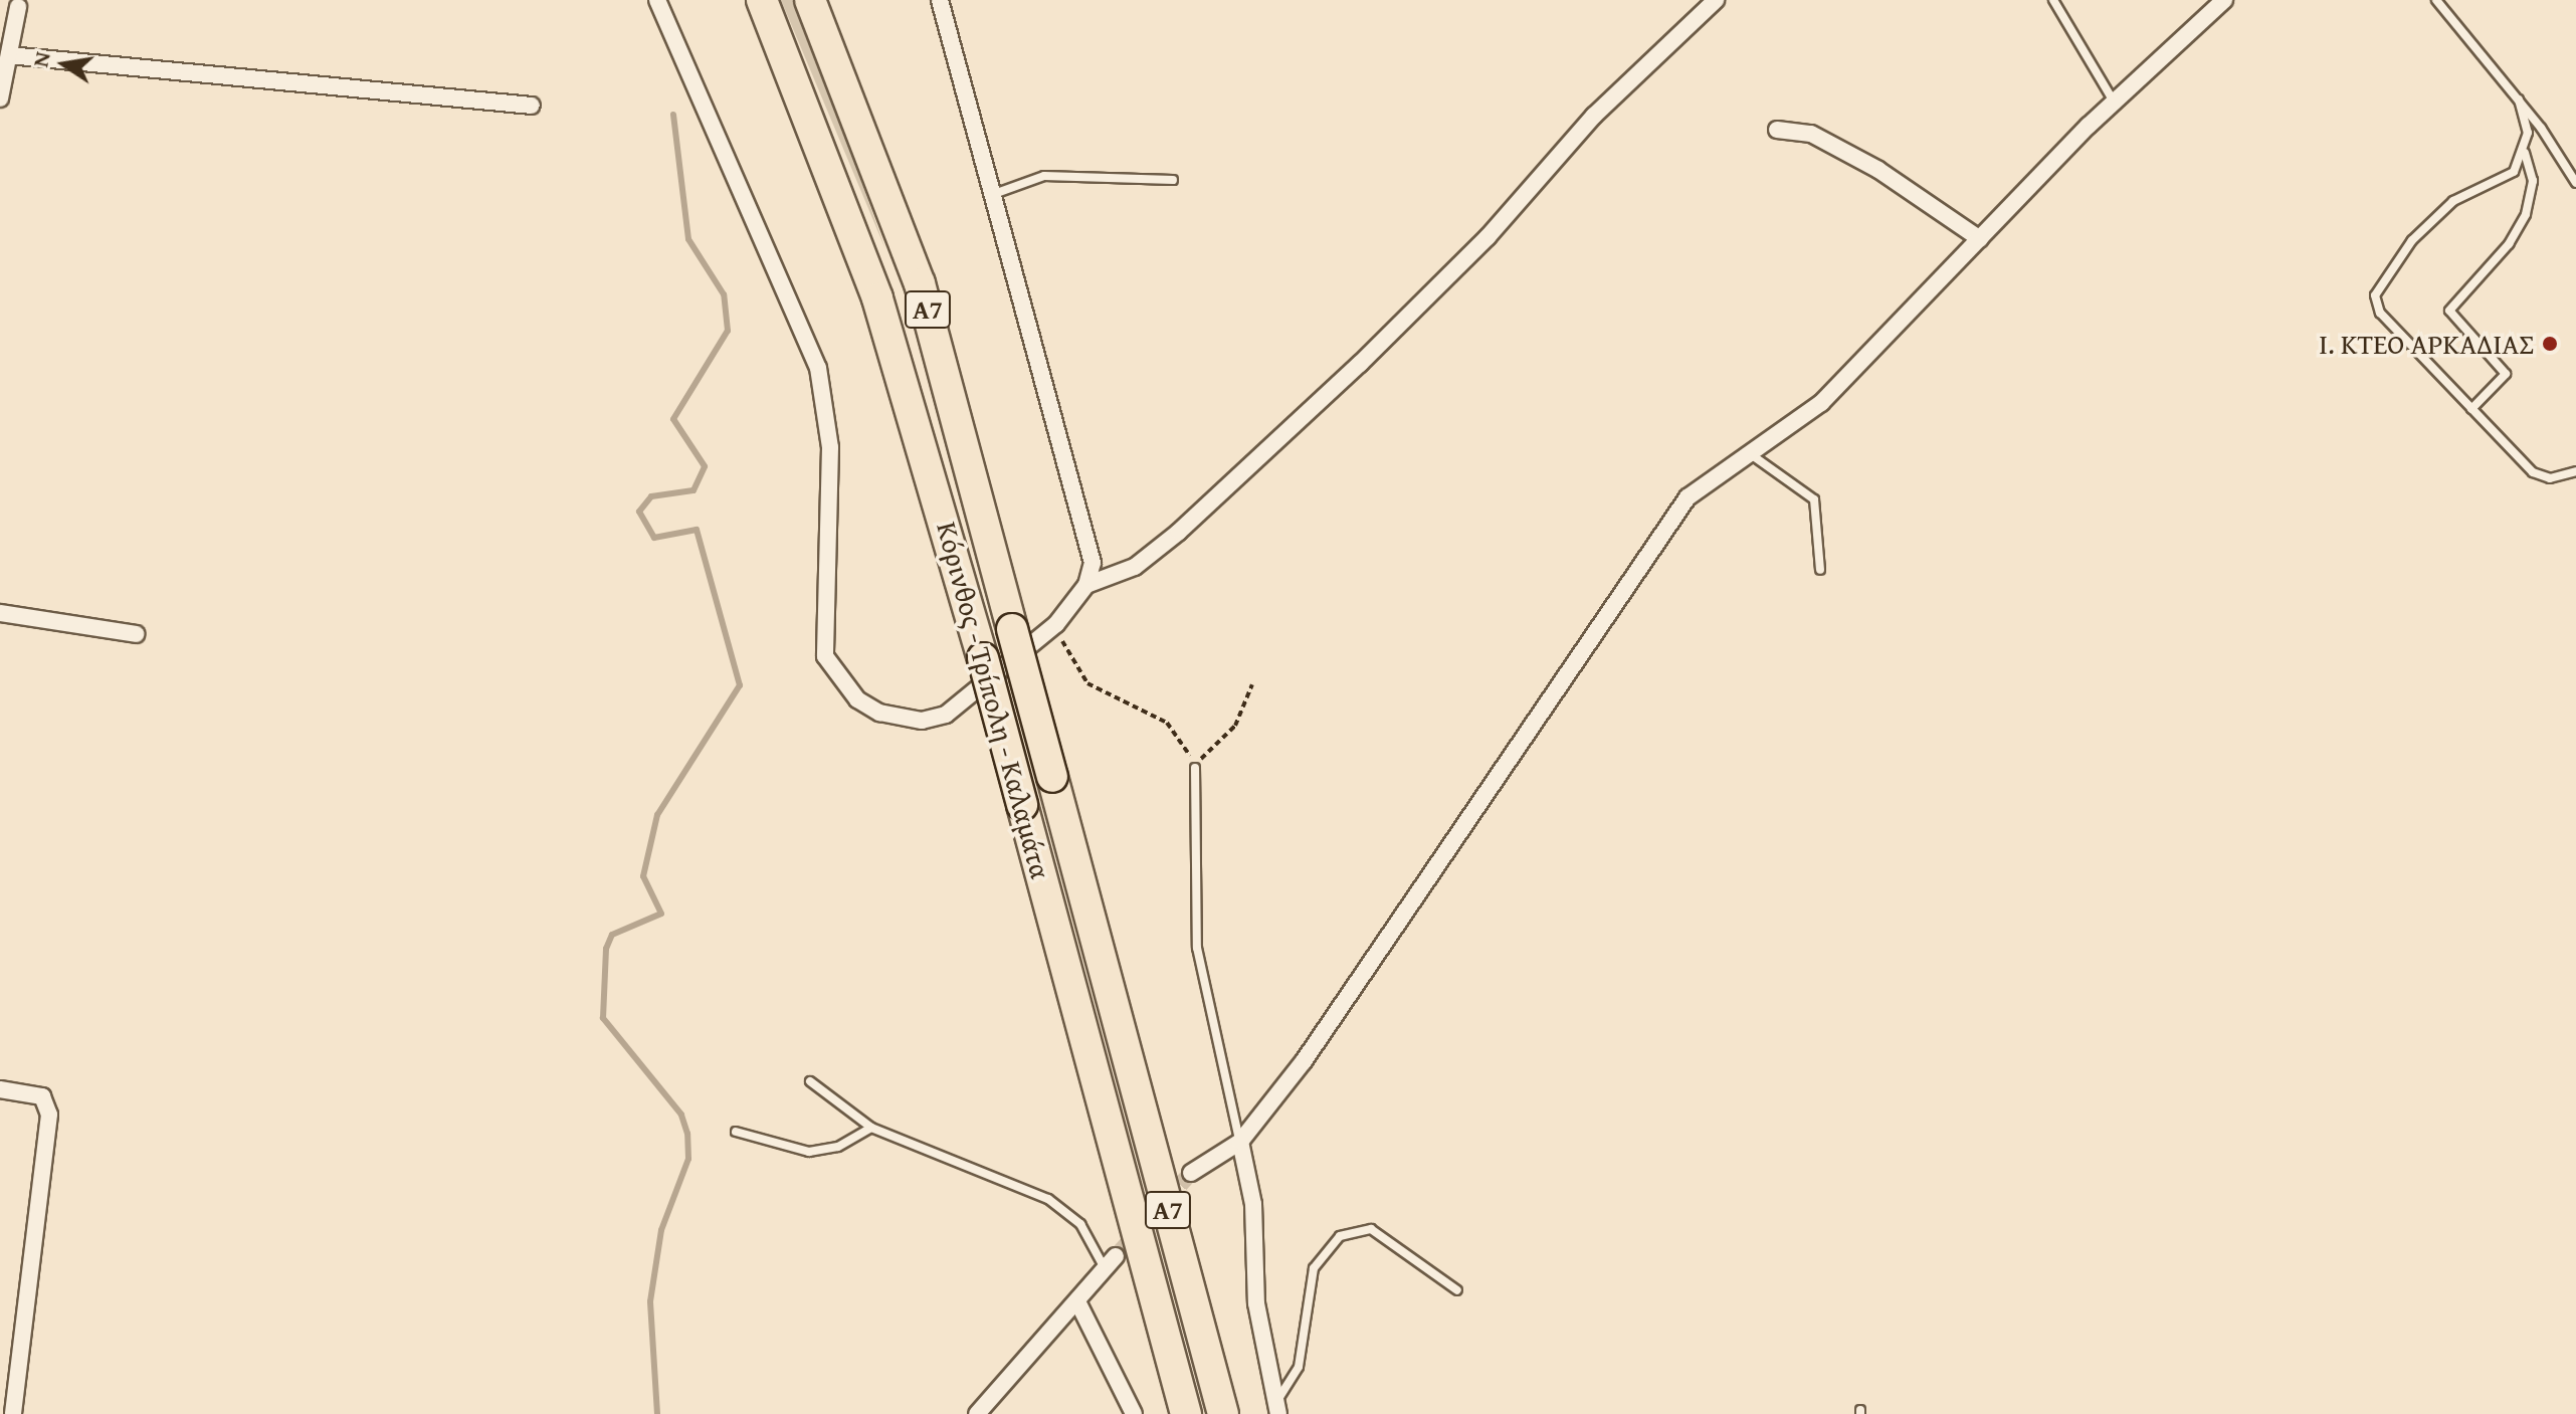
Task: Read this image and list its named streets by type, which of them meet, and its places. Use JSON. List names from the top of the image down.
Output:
{
  "streets": {
    "highway": ["Α7", "Κόρινθος - Τρίπολη - Καλαμάτα"]
  },
  "places": ["Ι. ΚΤΕΟ ΑΡΚΑΔΙΑΣ"],
  "north": "left"
}
